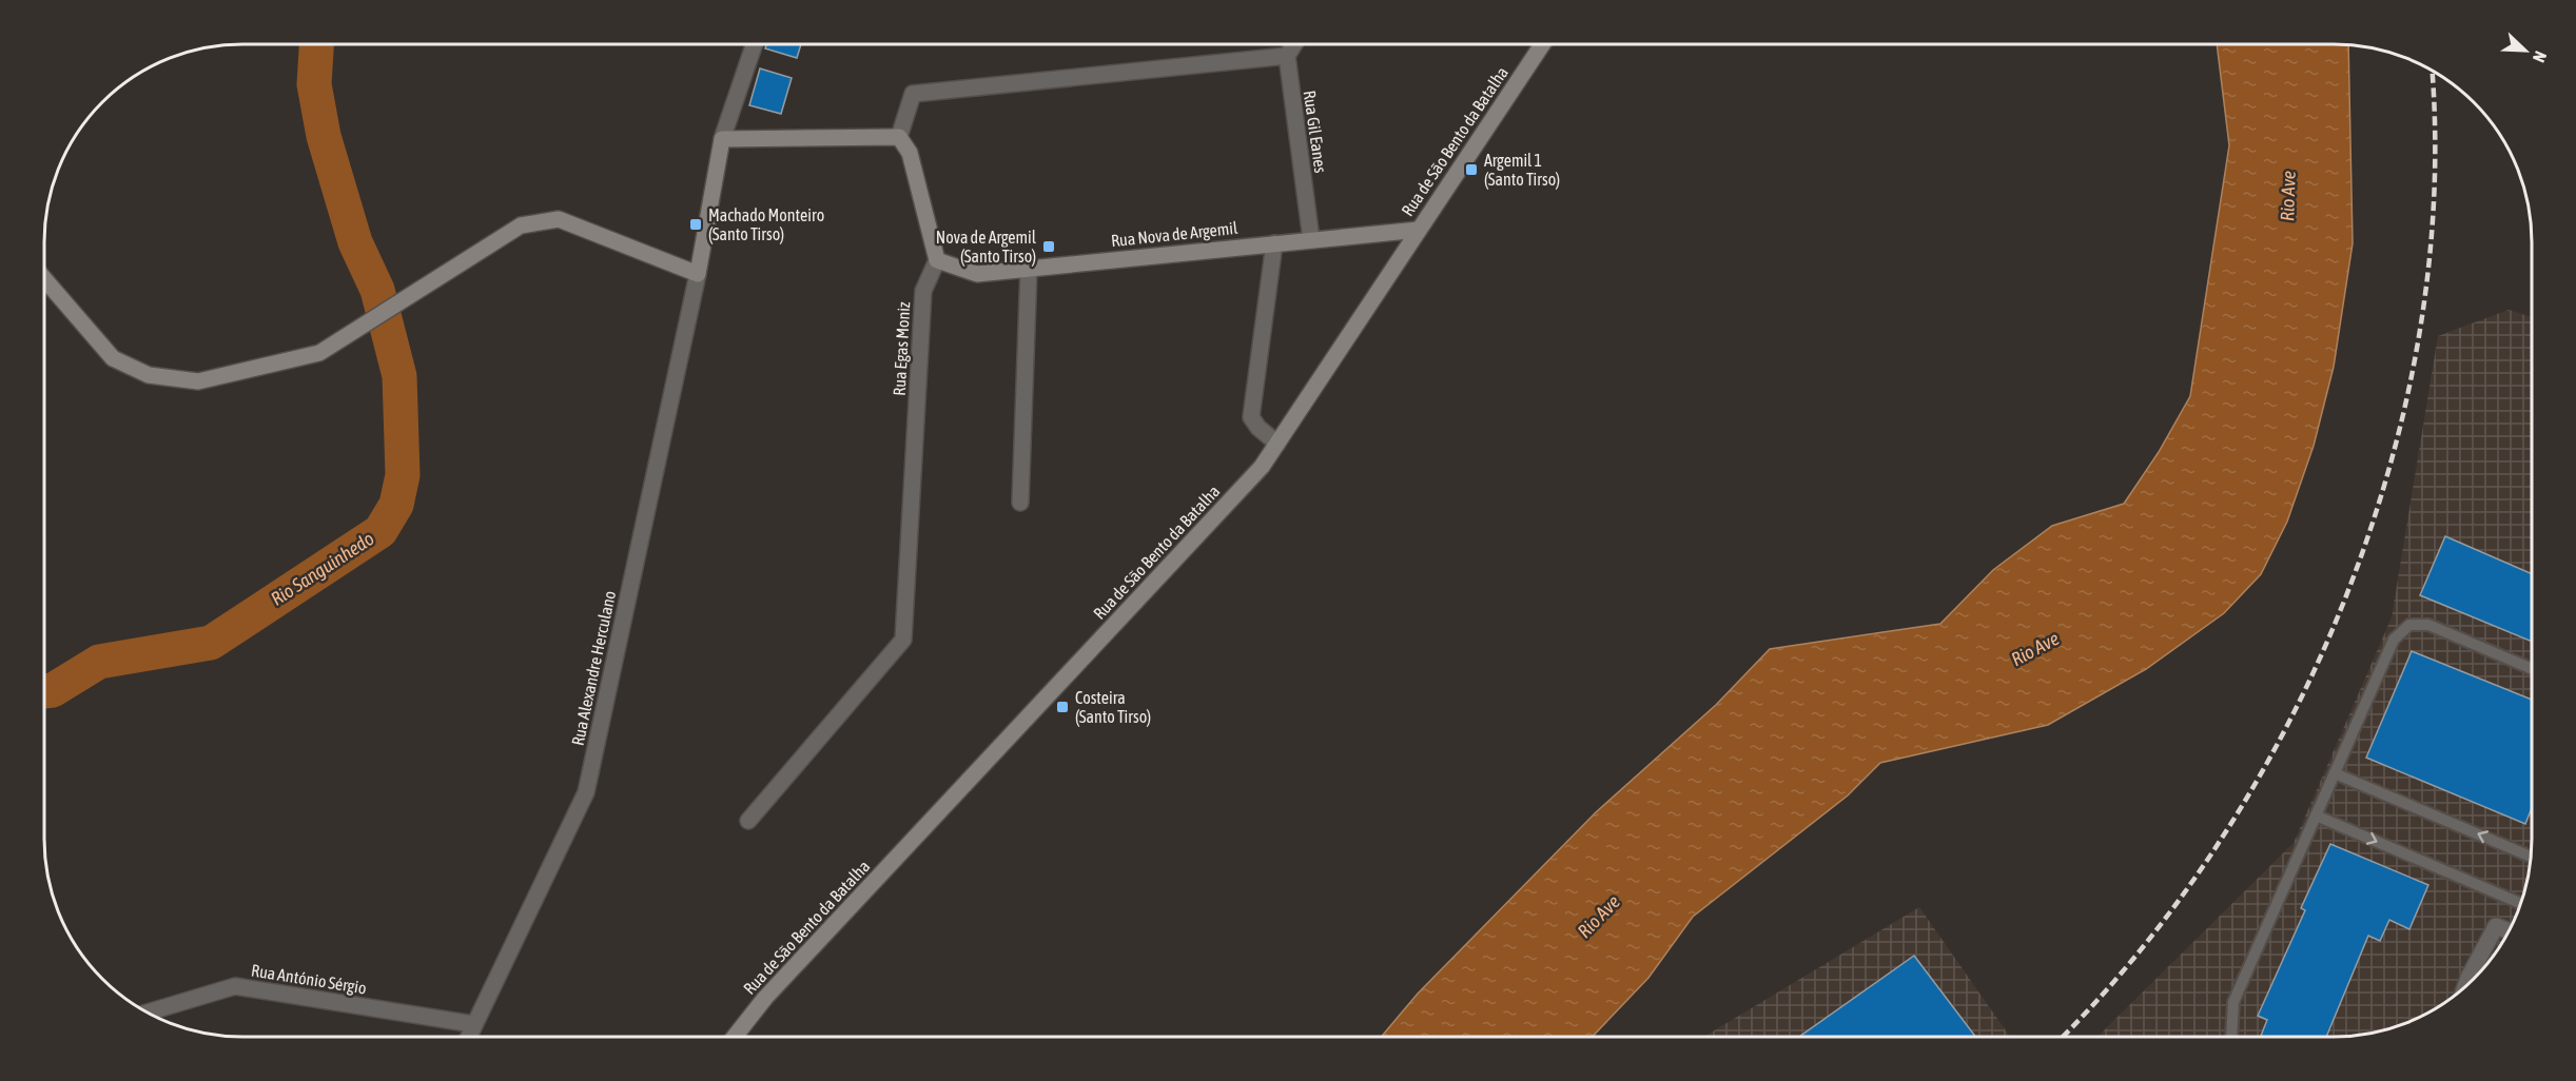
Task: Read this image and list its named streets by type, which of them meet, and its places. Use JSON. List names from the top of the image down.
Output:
{
  "streets": {
    "street": [
      "Rua Gil Eanes",
      "Rua de São Bento da Batalha",
      "Rua Nova de Argemil",
      "Rua Egas Moniz",
      "Rua Alexandre Herculano",
      "Rua António Sérgio"
    ]
  },
  "crossings": [
    ["Rua Gil Eanes", "Rua Nova de Argemil"],
    ["Rua de São Bento da Batalha", "Rua Nova de Argemil"],
    ["Rua Nova de Argemil", "Rua Egas Moniz"],
    ["Rua Alexandre Herculano", "Rua António Sérgio"]
  ],
  "water": ["Rio Ave", "Rio Sanguinhedo"],
  "places": {
    "transit": [
      "Argemil 1 (Santo Tirso)",
      "Machado Monteiro (Santo Tirso)",
      "Nova de Argemil (Santo Tirso)",
      "Costeira (Santo Tirso)"
    ]
  },
  "north": "bottom right"
}
